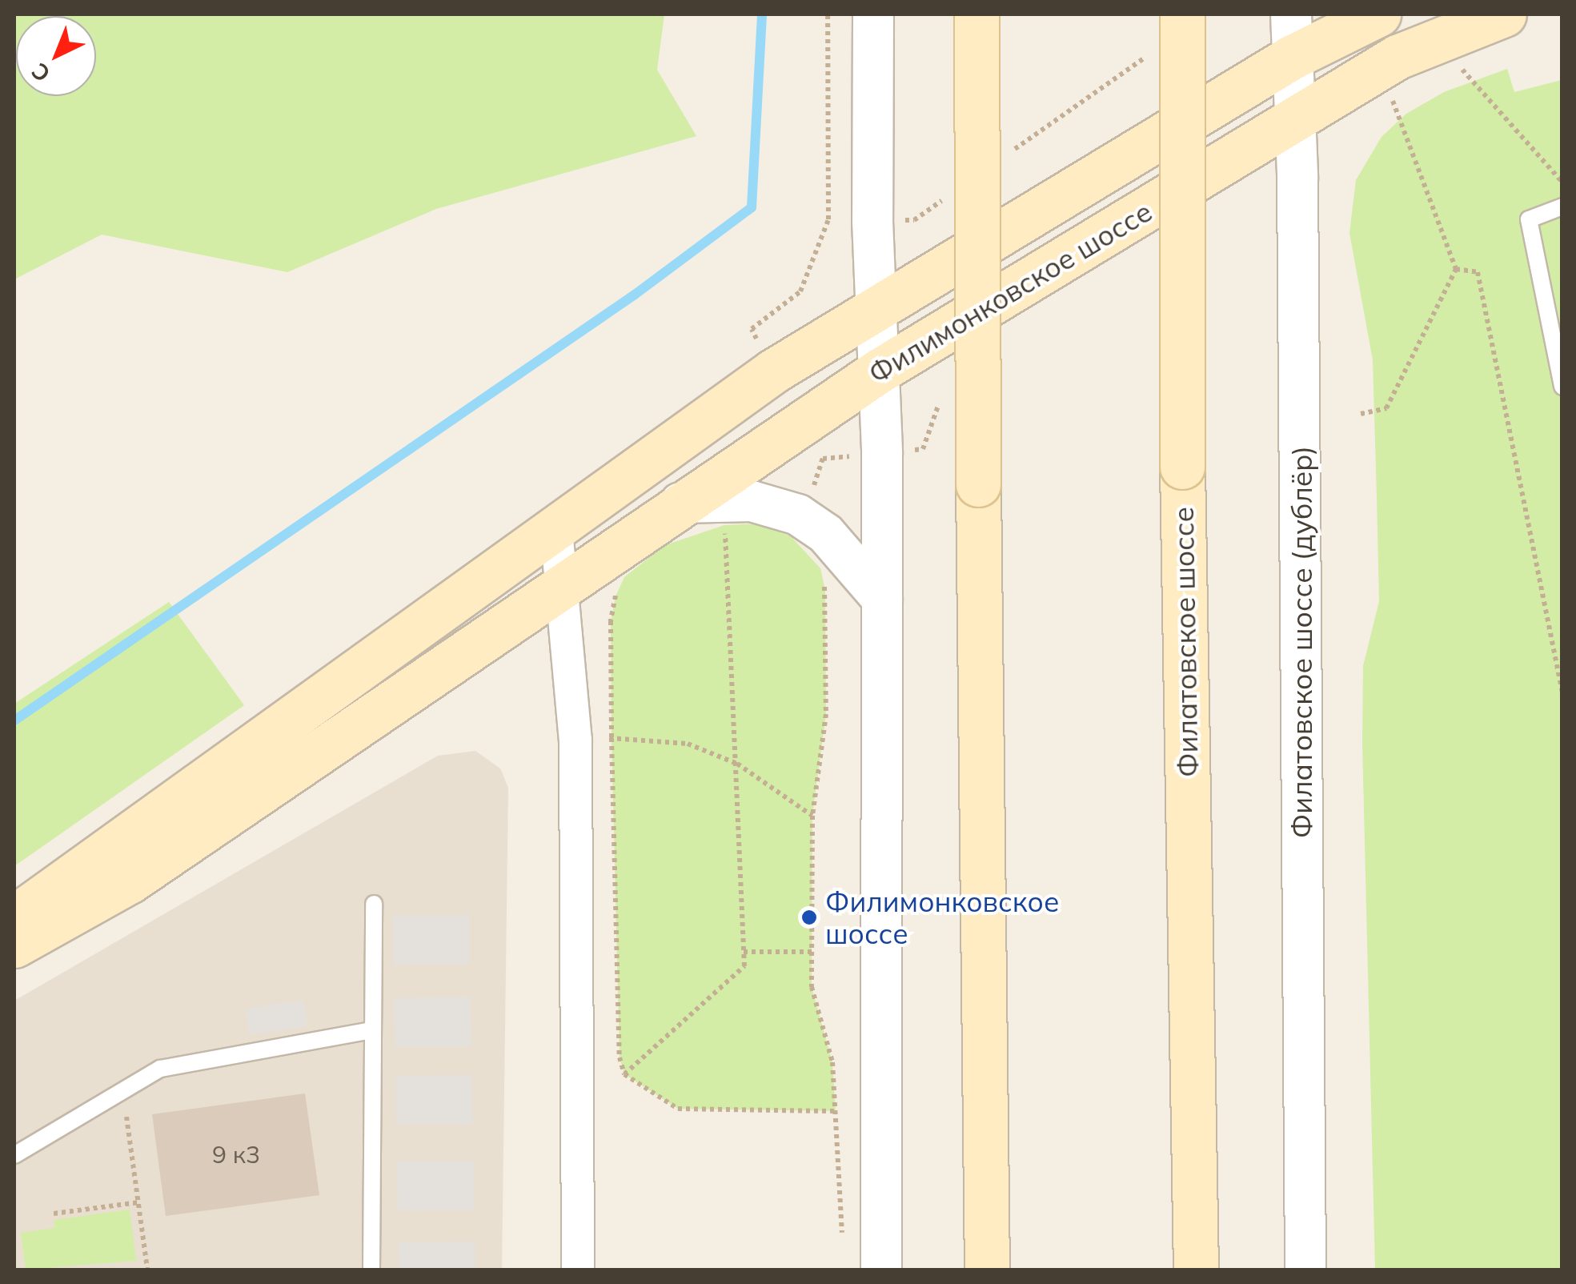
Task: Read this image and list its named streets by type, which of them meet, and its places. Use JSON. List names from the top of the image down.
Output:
{
  "streets": {
    "main road": ["Филимонковское шоссе", "Филатовское шоссе"],
    "street": ["Филатовское шоссе (дублёр)"]
  },
  "crossings": [
    ["Филимонковское шоссе", "Филатовское шоссе (дублёр)"]
  ],
  "places": ["Филимонковское шоссе"],
  "house_numbers": ["9 к3"],
  "north": "bottom left"
}
